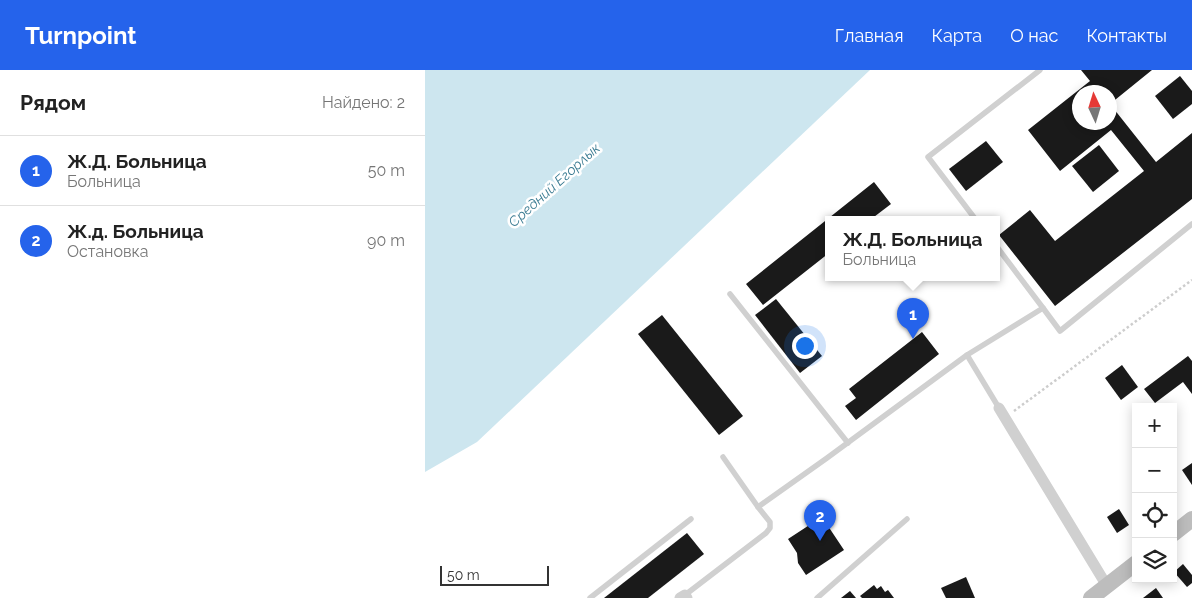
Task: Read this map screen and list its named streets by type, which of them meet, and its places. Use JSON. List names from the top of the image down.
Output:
{
  "water": ["Средний Егорлык"],
  "scale_bar": "50 m",
  "north": "top",
  "page": {
    "header": "Turnpoint",
    "nav": [
      "Главная",
      "Карта",
      "О нас",
      "Контакты"
    ],
    "heading": ["Рядом", "Найдено: 2"],
    "list": [
      {
        "mark": "1",
        "name": "Ж.Д. Больница",
        "note": "Больница",
        "value": "50 m"
      },
      {
        "mark": "2",
        "name": "Ж.д. Больница",
        "note": "Остановка",
        "value": "90 m"
      }
    ],
    "popup": ["Ж.Д. Больница", "Больница"],
    "pins": ["1", "2"],
    "map_buttons": ["+", "−"],
    "scale": "50 m"
  }
}
